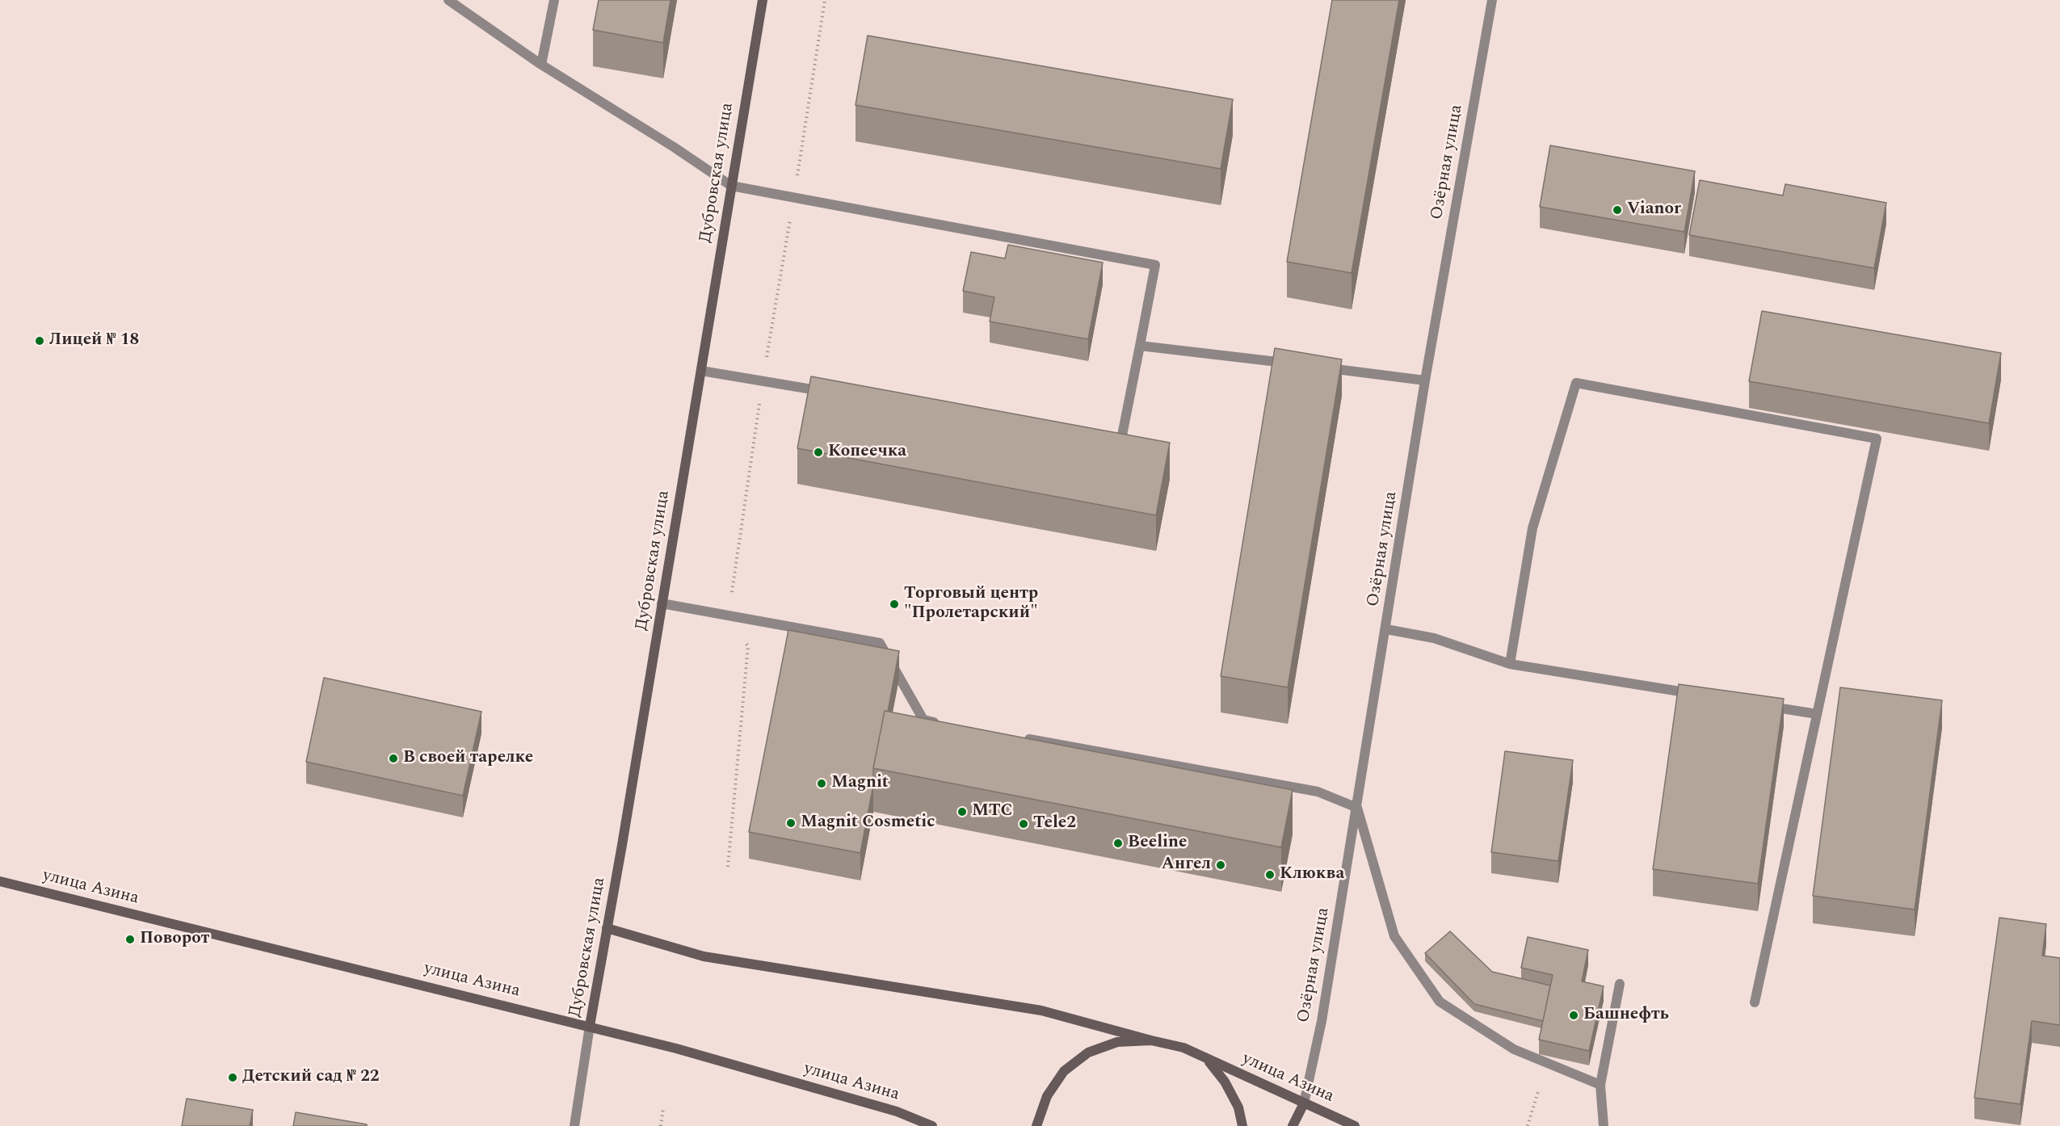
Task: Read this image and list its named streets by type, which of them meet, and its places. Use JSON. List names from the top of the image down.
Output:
{
  "streets": {
    "main road": ["Дубровская улица", "улица Азина"],
    "street": ["Озёрная улица"]
  },
  "crossings": [
    ["Озёрная улица", "улица Азина"],
    ["Дубровская улица", "улица Азина"]
  ],
  "places": [
    "Vianor",
    "Лицей № 18",
    "Копеечка",
    "Торговый центр \"Пролетарский\"",
    "В своей тарелке",
    "Magnit",
    "МТС",
    "Magnit Cosmetic",
    "Tele2",
    "Beeline",
    "Ангел",
    "Клюква",
    "Поворот",
    "Башнефть",
    "Детский сад № 22"
  ]
}
